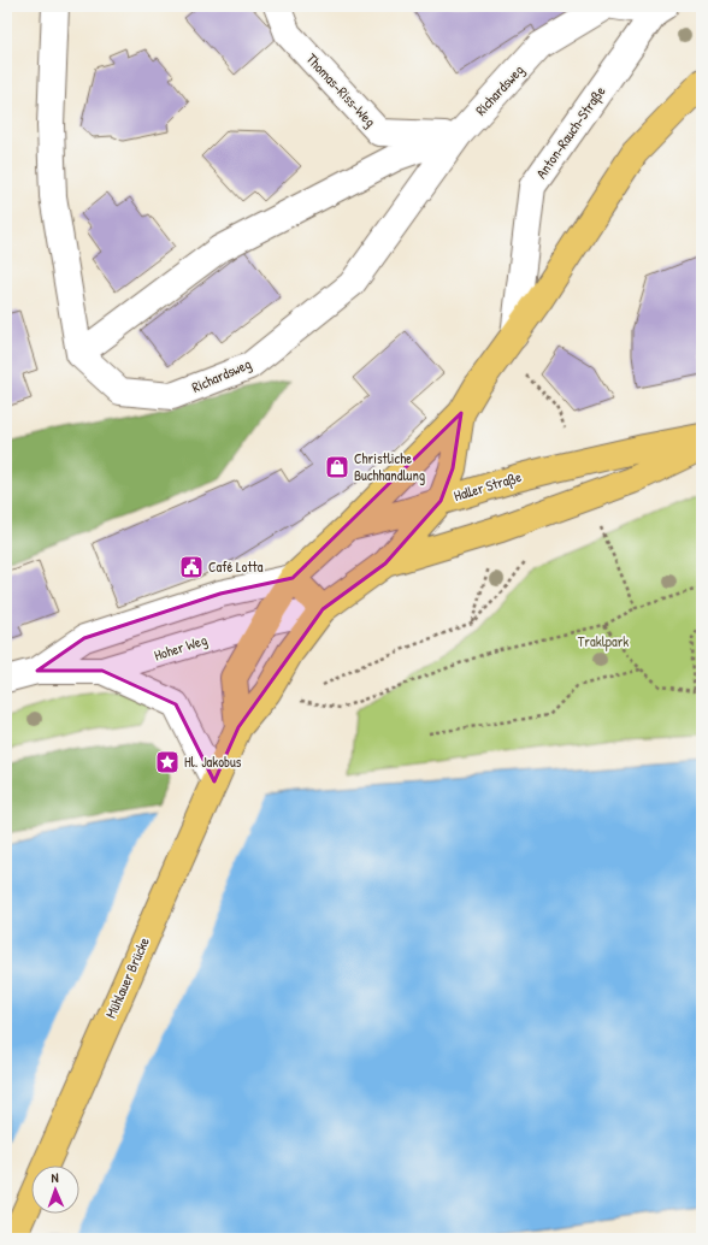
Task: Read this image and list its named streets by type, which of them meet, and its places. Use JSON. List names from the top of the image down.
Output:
{
  "streets": {
    "main road": ["Anton-Rauch-Straße", "Haller Straße", "Mühlauer Brücke"],
    "street": ["Thomas-Riss-Weg", "Richardsweg", "Hoher Weg"]
  },
  "crossings": [
    ["Thomas-Riss-Weg", "Richardsweg"],
    ["Anton-Rauch-Straße", "Haller Straße"],
    ["Haller Straße", "Hoher Weg"],
    ["Haller Straße", "Mühlauer Brücke"]
  ],
  "parks": ["Traklpark"],
  "places": {
    "shop": ["Christliche Buchhandlung"],
    "public building": ["Café Lotta"],
    "place": ["Hl. Jakobus"]
  },
  "north": "top"
}
